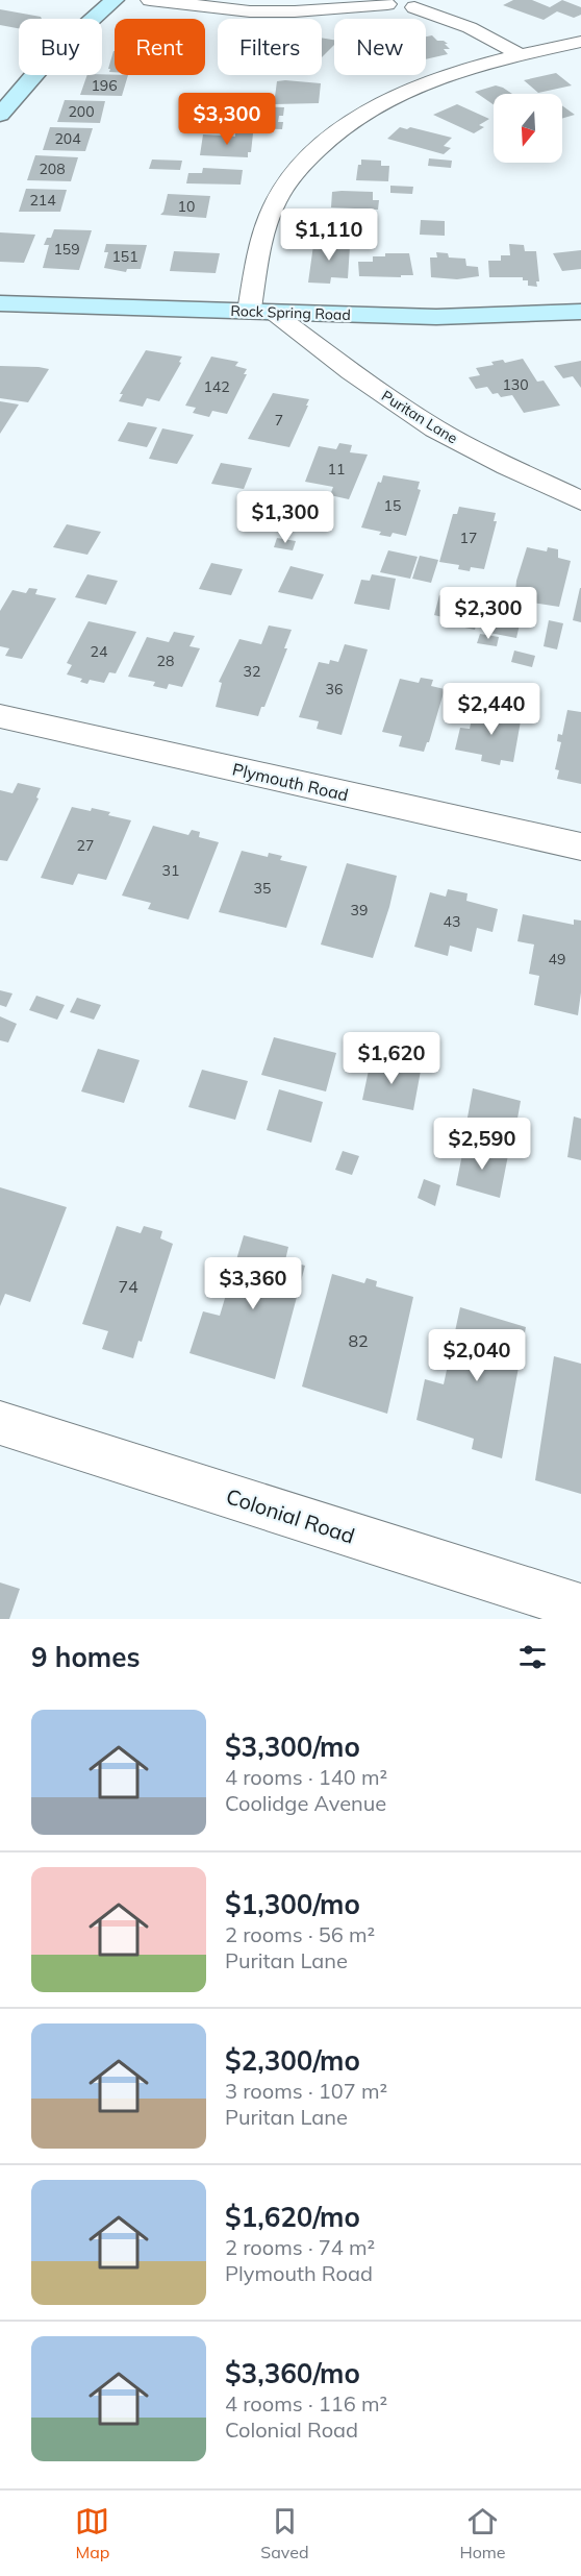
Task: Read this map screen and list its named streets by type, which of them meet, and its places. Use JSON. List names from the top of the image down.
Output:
{
  "streets": {
    "street": [
      "Rock Spring Road",
      "Puritan Lane",
      "Plymouth Road",
      "Colonial Road"
    ]
  },
  "crossings": [
    ["Rock Spring Road", "Puritan Lane"]
  ],
  "house_numbers": [
    "196",
    "200",
    "204",
    "208",
    "214",
    "10",
    "159",
    "151",
    "130",
    "142",
    "7",
    "11",
    "15",
    "17",
    "24",
    "28",
    "32",
    "36",
    "27",
    "31",
    "35",
    "39",
    "43",
    "49",
    "74",
    "82"
  ],
  "north": "bottom",
  "page": {
    "chip": [
      "Buy",
      "Rent",
      "Filters",
      "New"
    ],
    "price": [
      "$3,300",
      "$1,110",
      "$1,300",
      "$2,300",
      "$2,440",
      "$1,620",
      "$2,590",
      "$3,360",
      "$2,040"
    ],
    "heading": "9 homes",
    "list": [
      {
        "name": "$3,300/mo",
        "note": "4 rooms · 140 m² · Coolidge Avenue"
      },
      {
        "name": "$1,300/mo",
        "note": "2 rooms · 56 m² · Puritan Lane"
      },
      {
        "name": "$2,300/mo",
        "note": "3 rooms · 107 m² · Puritan Lane"
      },
      {
        "name": "$1,620/mo",
        "note": "2 rooms · 74 m² · Plymouth Road"
      },
      {
        "name": "$3,360/mo",
        "note": "4 rooms · 116 m² · Colonial Road"
      }
    ],
    "tabs": ["Map", "Saved", "Home"]
  }
}
